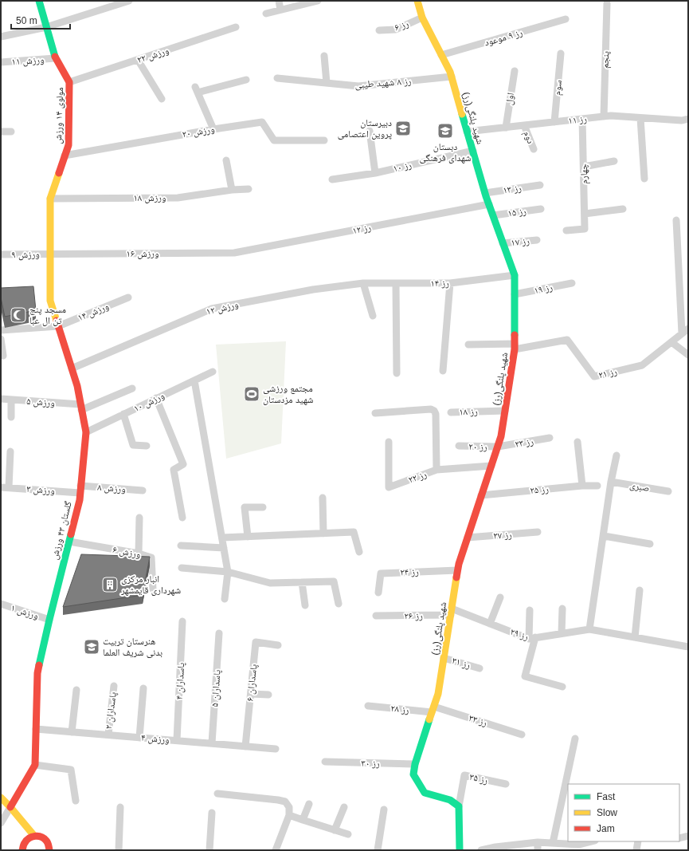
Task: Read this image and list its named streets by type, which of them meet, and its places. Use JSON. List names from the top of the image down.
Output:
{
  "streets": {
    "street": [
      "رز ۶",
      "رز ۹ موعود",
      "ورزش ۲۲",
      "پنجم",
      "ورزش ۱۱",
      "رز ۸ شهید طیبی",
      "سوم",
      "اول",
      "مولوی ۱۴ ورزش",
      "شهید پلنگی(رز)",
      "رز ۱۱",
      "ورزش ۲۰",
      "دوم",
      "رز ۱۰",
      "چهارم",
      "رز ۱۳",
      "ورزش ۱۸",
      "رز ۱۵",
      "رز ۱۲",
      "رز ۱۷",
      "ورزش ۱۶",
      "ورزش ۹",
      "رز ۱۴",
      "رز ۱۹",
      "ورزش ۱۲",
      "ورزش ۱۴",
      "رز ۲۱",
      "ورزش ۵",
      "ورزش ۱۰",
      "رز ۱۸",
      "رز ۲۳",
      "رز ۲۰",
      "رز ۲۲",
      "صبری",
      "ورزش ۸",
      "ورزش ۳",
      "رز ۲۵",
      "گلستان ۴۳ ورزش",
      "رز ۲۷",
      "ورزش ۶",
      "رز ۲۴",
      "ورزش ۱",
      "رز ۲۶",
      "رز ۲۹",
      "رز ۳۱",
      "پاسداران ۴",
      "پاسداران ۶",
      "پاسداران ۵",
      "رز ۲۸",
      "پاسداران ۲",
      "رز ۳۳",
      "ورزش ۴",
      "رز ۳۰",
      "رز ۳۵"
    ]
  },
  "crossings": [
    ["رز ۶", "شهید پلنگی(رز)"],
    ["رز ۹ موعود", "شهید پلنگی(رز)"],
    ["ورزش ۲۲", "مولوی ۱۴ ورزش"],
    ["پنجم", "رز ۱۱"],
    ["ورزش ۱۱", "مولوی ۱۴ ورزش"],
    ["رز ۸ شهید طیبی", "شهید پلنگی(رز)"],
    ["سوم", "رز ۱۱"],
    ["اول", "رز ۱۱"],
    ["مولوی ۱۴ ورزش", "ورزش ۲۰"],
    ["مولوی ۱۴ ورزش", "ورزش ۱۸"],
    ["مولوی ۱۴ ورزش", "ورزش ۱۶"],
    ["مولوی ۱۴ ورزش", "ورزش ۹"],
    ["مولوی ۱۴ ورزش", "گلستان ۴۳ ورزش"],
    ["شهید پلنگی(رز)", "رز ۱۱"],
    ["شهید پلنگی(رز)", "رز ۱۰"],
    ["شهید پلنگی(رز)", "رز ۱۳"],
    ["شهید پلنگی(رز)", "رز ۱۵"],
    ["شهید پلنگی(رز)", "رز ۱۲"],
    ["شهید پلنگی(رز)", "رز ۱۷"],
    ["شهید پلنگی(رز)", "رز ۱۴"],
    ["شهید پلنگی(رز)", "رز ۱۹"],
    ["شهید پلنگی(رز)", "رز ۲۱"],
    ["شهید پلنگی(رز)", "رز ۱۸"],
    ["شهید پلنگی(رز)", "رز ۲۳"],
    ["شهید پلنگی(رز)", "رز ۲۰"],
    ["شهید پلنگی(رز)", "رز ۲۲"],
    ["شهید پلنگی(رز)", "رز ۲۵"],
    ["شهید پلنگی(رز)", "رز ۲۷"],
    ["شهید پلنگی(رز)", "رز ۲۴"],
    ["شهید پلنگی(رز)", "رز ۲۶"],
    ["شهید پلنگی(رز)", "رز ۲۹"],
    ["شهید پلنگی(رز)", "رز ۳۱"],
    ["شهید پلنگی(رز)", "رز ۲۸"],
    ["شهید پلنگی(رز)", "رز ۳۳"],
    ["شهید پلنگی(رز)", "رز ۳۰"],
    ["رز ۱۱", "دوم"],
    ["رز ۱۱", "چهارم"],
    ["رز ۱۲", "ورزش ۱۶"],
    ["ورزش ۱۶", "ورزش ۹"],
    ["ورزش ۱۶", "گلستان ۴۳ ورزش"],
    ["ورزش ۹", "گلستان ۴۳ ورزش"],
    ["رز ۱۴", "ورزش ۱۲"],
    ["ورزش ۱۲", "گلستان ۴۳ ورزش"],
    ["ورزش ۱۴", "گلستان ۴۳ ورزش"],
    ["ورزش ۵", "گلستان ۴۳ ورزش"],
    ["ورزش ۱۰", "گلستان ۴۳ ورزش"],
    ["رز ۲۳", "رز ۲۰"],
    ["ورزش ۸", "ورزش ۳"],
    ["ورزش ۸", "گلستان ۴۳ ورزش"],
    ["ورزش ۳", "گلستان ۴۳ ورزش"],
    ["گلستان ۴۳ ورزش", "ورزش ۶"],
    ["گلستان ۴۳ ورزش", "ورزش ۱"],
    ["گلستان ۴۳ ورزش", "ورزش ۴"],
    ["رز ۲۶", "رز ۲۹"],
    ["پاسداران ۴", "ورزش ۴"],
    ["پاسداران ۶", "ورزش ۴"],
    ["پاسداران ۵", "ورزش ۴"],
    ["رز ۲۸", "رز ۳۳"],
    ["پاسداران ۲", "ورزش ۴"]
  ],
  "places": {
    "school or university": ["دبیرستان پروین اعتصامی", "دبستان شهدای فرهنگی", "هنرستان تربیت بدنی شریف العلما"],
    "mosque": ["مسجد پنج تن ال عبا"],
    "sports": ["مجتمع ورزشی شهید مزدستان"],
    "building": ["انبار مرکزی شهرداری قایمشهر"]
  },
  "legend": ["Fast", "Slow", "Jam"],
  "scale_bar": "50 m"
}
